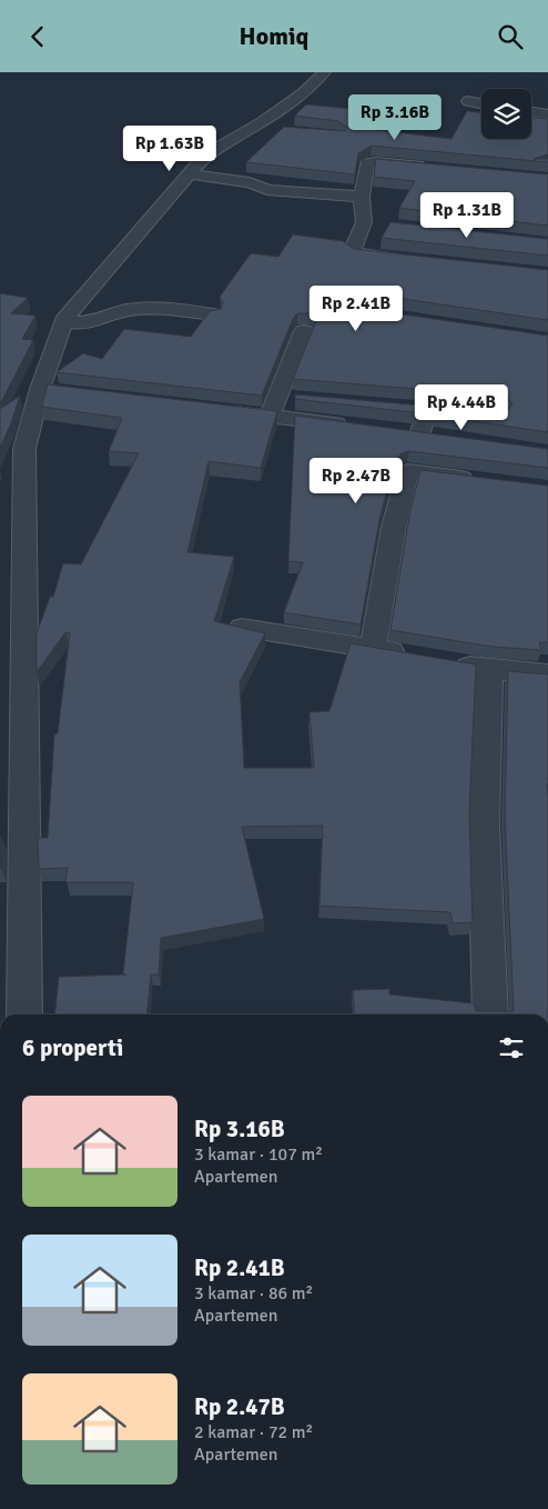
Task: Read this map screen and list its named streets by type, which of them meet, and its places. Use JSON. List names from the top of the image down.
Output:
{
  "page": {
    "header": "Homiq",
    "price": [
      "Rp 3.16B",
      "Rp 1.63B",
      "Rp 1.31B",
      "Rp 2.41B",
      "Rp 4.44B",
      "Rp 2.47B"
    ],
    "heading": "6 properti",
    "list": [
      {
        "name": "Rp 3.16B",
        "note": "3 kamar · 107 m² · Apartemen"
      },
      {
        "name": "Rp 2.41B",
        "note": "3 kamar · 86 m² · Apartemen"
      },
      {
        "name": "Rp 2.47B",
        "note": "2 kamar · 72 m² · Apartemen"
      }
    ]
  }
}
